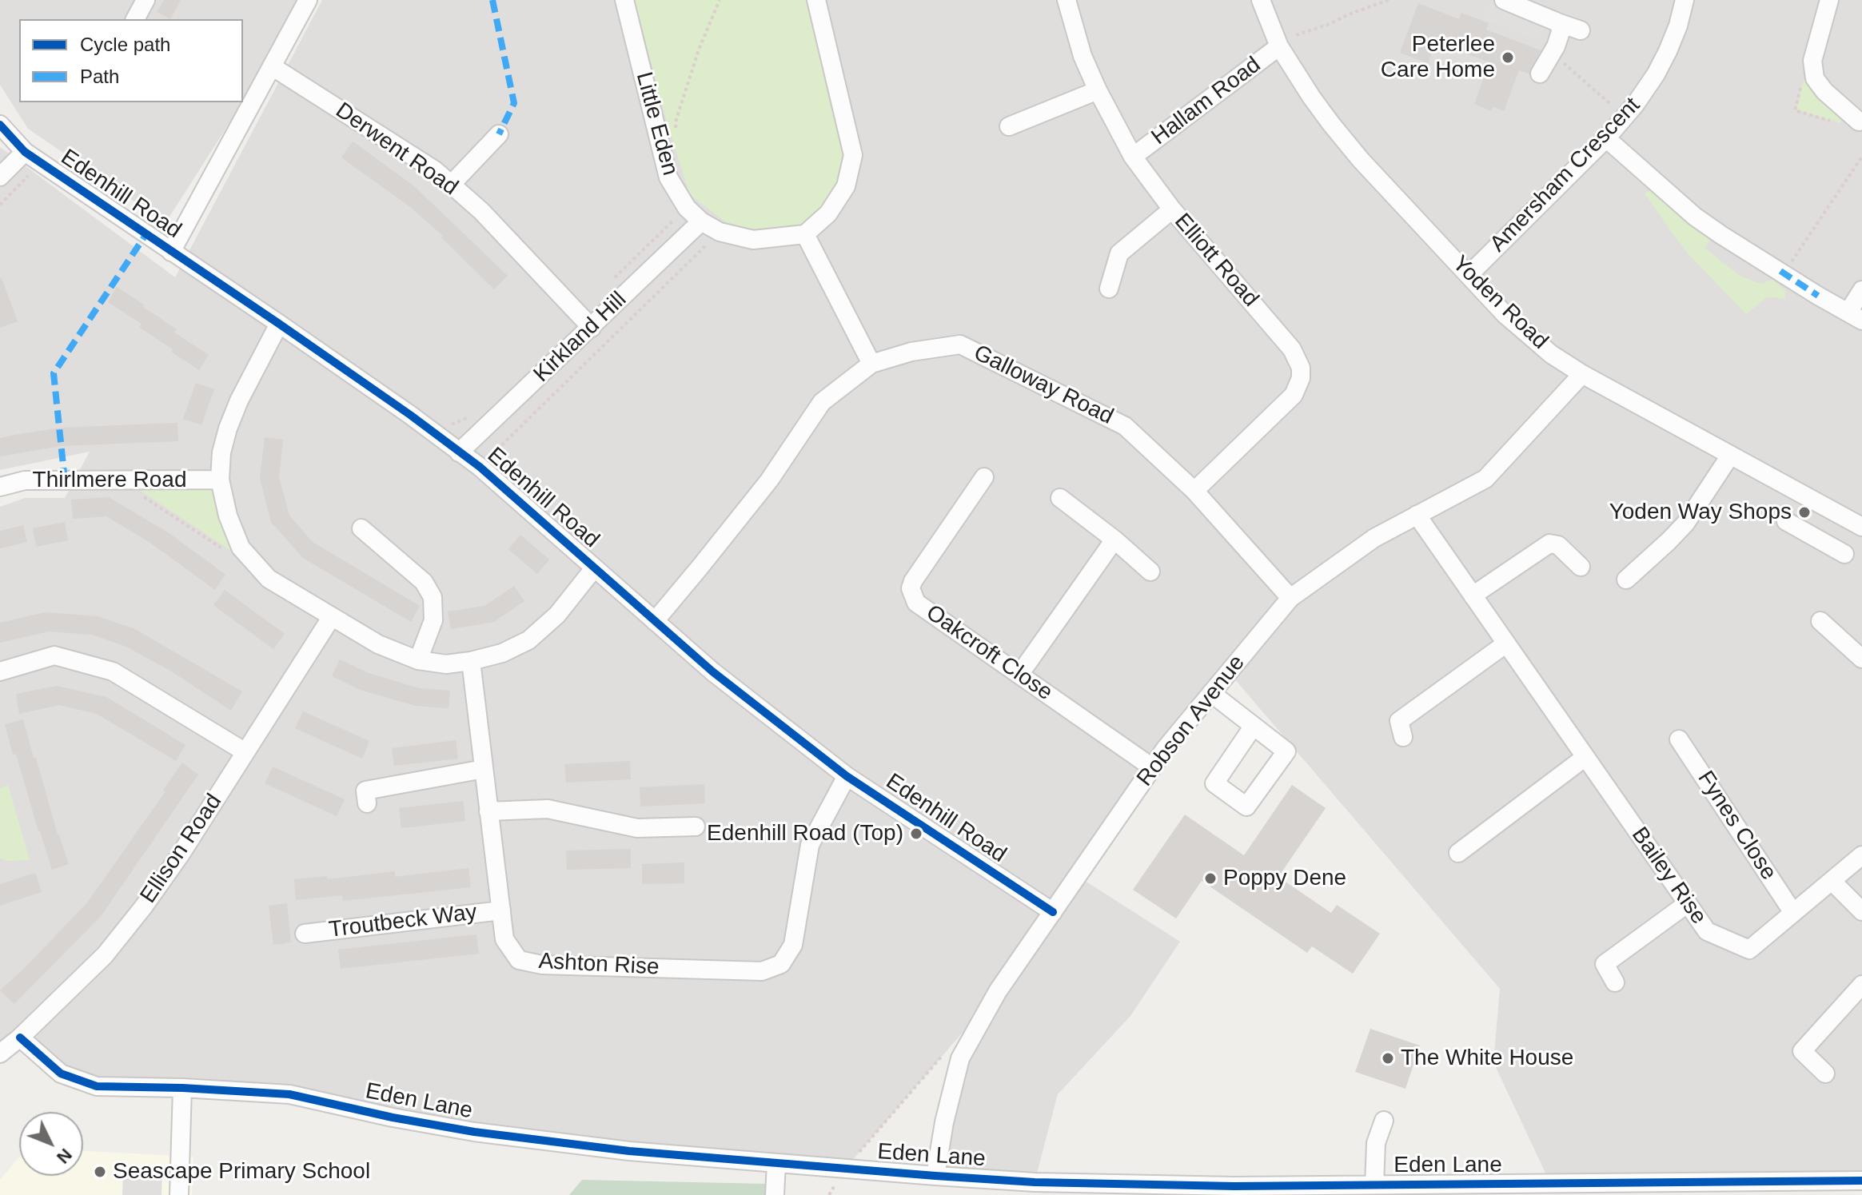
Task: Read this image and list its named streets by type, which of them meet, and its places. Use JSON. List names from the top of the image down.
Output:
{
  "streets": {
    "street": [
      "Hallam Road",
      "Little Eden",
      "Derwent Road",
      "Amersham Crescent",
      "Edenhill Road",
      "Elliott Road",
      "Yoden Road",
      "Kirkland Hill",
      "Galloway Road",
      "Thirlmere Road",
      "Oakcroft Close",
      "Robson Avenue",
      "Fynes Close",
      "Ellison Road",
      "Bailey Rise",
      "Troutbeck Way",
      "Ashton Rise",
      "Eden Lane"
    ]
  },
  "crossings": [
    ["Hallam Road", "Elliott Road"],
    ["Hallam Road", "Yoden Road"],
    ["Little Eden", "Kirkland Hill"],
    ["Derwent Road", "Kirkland Hill"],
    ["Amersham Crescent", "Yoden Road"],
    ["Edenhill Road", "Kirkland Hill"],
    ["Edenhill Road", "Galloway Road"],
    ["Edenhill Road", "Robson Avenue"],
    ["Edenhill Road", "Ashton Rise"],
    ["Elliott Road", "Galloway Road"],
    ["Yoden Road", "Robson Avenue"],
    ["Galloway Road", "Robson Avenue"],
    ["Oakcroft Close", "Robson Avenue"],
    ["Robson Avenue", "Bailey Rise"],
    ["Robson Avenue", "Eden Lane"],
    ["Fynes Close", "Bailey Rise"],
    ["Ellison Road", "Eden Lane"],
    ["Troutbeck Way", "Ashton Rise"]
  ],
  "places": [
    "Peterlee Care Home",
    "Yoden Way Shops",
    "Edenhill Road (Top)",
    "Poppy Dene",
    "The White House",
    "Seascape Primary School"
  ],
  "legend": ["Cycle path", "Path"],
  "north": "bottom right"
}
